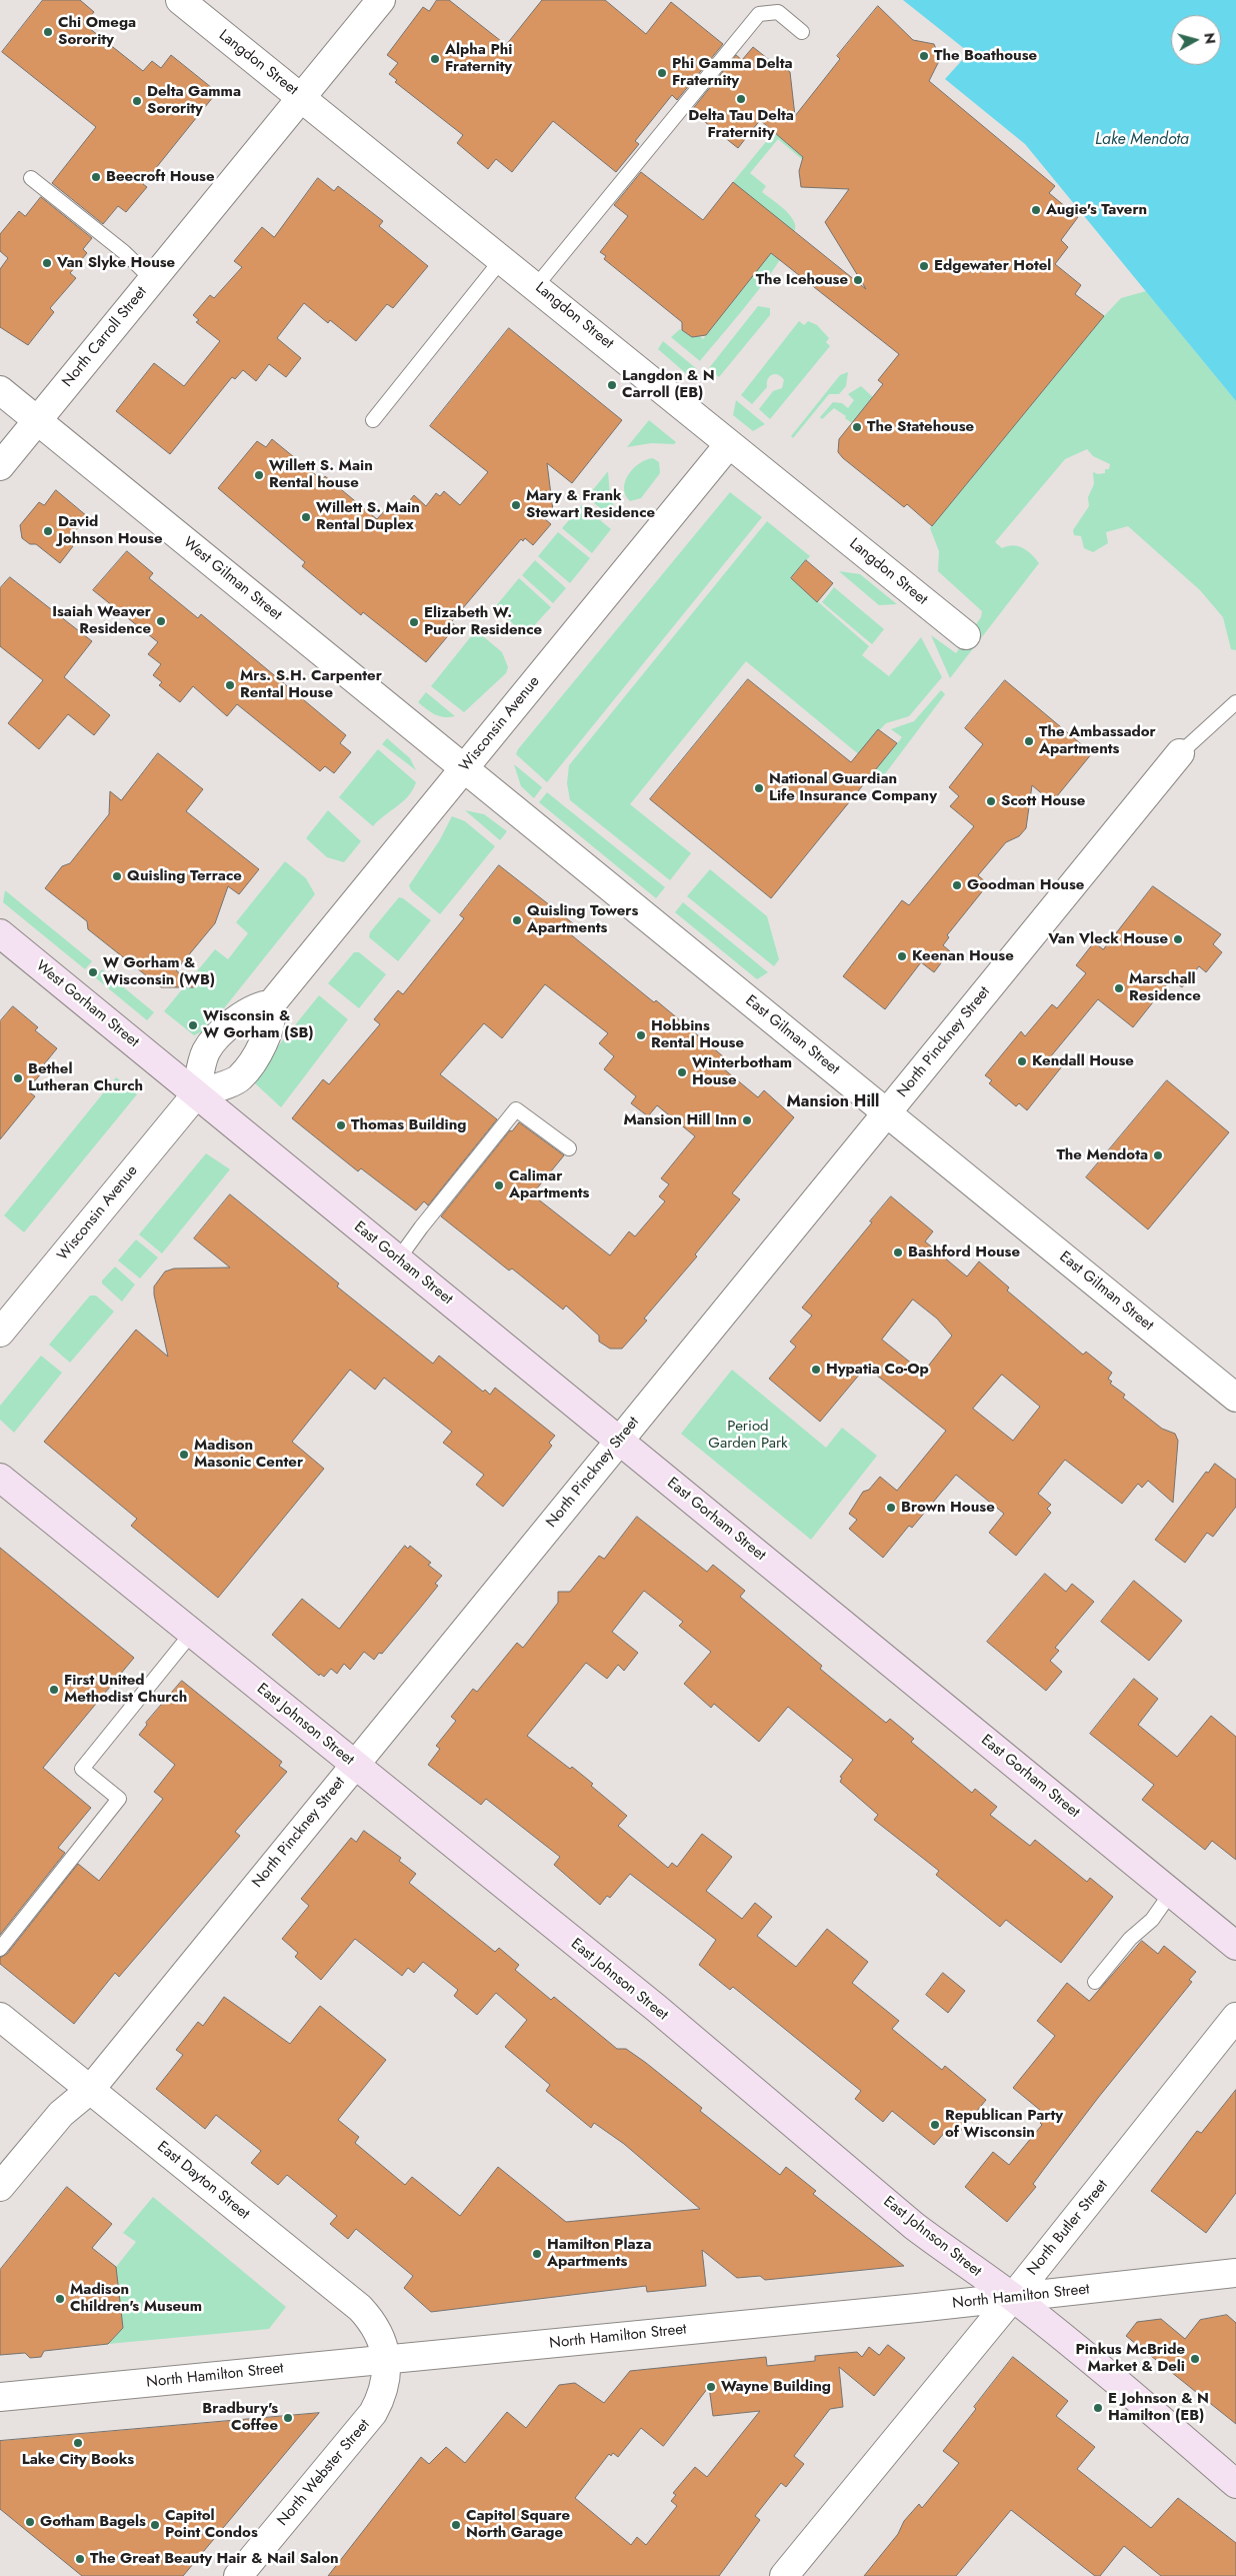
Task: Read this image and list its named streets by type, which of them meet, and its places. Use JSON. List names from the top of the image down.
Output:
{
  "streets": {
    "main road": ["West Gorham Street", "East Gorham Street", "East Johnson Street"],
    "street": [
      "Langdon Street",
      "North Carroll Street",
      "West Gilman Street",
      "Wisconsin Avenue",
      "East Gilman Street",
      "North Pinckney Street",
      "East Dayton Street",
      "North Butler Street",
      "North Hamilton Street",
      "North Webster Street"
    ]
  },
  "crossings": [
    ["Langdon Street", "North Carroll Street"],
    ["Langdon Street", "Wisconsin Avenue"],
    ["North Carroll Street", "West Gilman Street"],
    ["West Gilman Street", "Wisconsin Avenue"],
    ["West Gilman Street", "East Gilman Street"],
    ["Wisconsin Avenue", "West Gorham Street"],
    ["Wisconsin Avenue", "East Gilman Street"],
    ["Wisconsin Avenue", "East Gorham Street"],
    ["West Gorham Street", "East Gorham Street"],
    ["East Gilman Street", "North Pinckney Street"],
    ["North Pinckney Street", "East Gorham Street"],
    ["North Pinckney Street", "East Johnson Street"],
    ["North Pinckney Street", "East Dayton Street"],
    ["East Johnson Street", "North Butler Street"],
    ["East Johnson Street", "North Hamilton Street"],
    ["East Dayton Street", "North Hamilton Street"],
    ["East Dayton Street", "North Webster Street"],
    ["North Butler Street", "North Hamilton Street"],
    ["North Hamilton Street", "North Webster Street"]
  ],
  "districts": ["Mansion Hill"],
  "water": ["Lake Mendota"],
  "parks": ["Period Garden Park"],
  "places": [
    "Chi Omega Sorority",
    "The Boathouse",
    "Alpha Phi Fraternity",
    "Phi Gamma Delta Fraternity",
    "Delta Tau Delta Fraternity",
    "Delta Gamma Sorority",
    "Beecroft House",
    "Augie's Tavern",
    "Van Slyke House",
    "Edgewater Hotel",
    "The Icehouse",
    "Langdon & N Carroll (EB)",
    "The Statehouse",
    "Willett S. Main Rental house",
    "Mary & Frank Stewart Residence",
    "Willett S. Main Rental Duplex",
    "David Johnson House",
    "Isaiah Weaver Residence",
    "Elizabeth W. Pudor Residence",
    "Mrs. S.H. Carpenter Rental House",
    "The Ambassador Apartments",
    "National Guardian Life Insurance Company",
    "Scott House",
    "Quisling Terrace",
    "Goodman House",
    "Quisling Towers Apartments",
    "Van Vleck House",
    "Keenan House",
    "W Gorham & Wisconsin (WB)",
    "Marschall Residence",
    "Wisconsin & W Gorham (SB)",
    "Hobbins Rental House",
    "Kendall House",
    "Winterbotham House",
    "Bethel Lutheran Church",
    "Mansion Hill Inn",
    "Thomas Building",
    "The Mendota",
    "Calimar Apartments",
    "Bashford House",
    "Hypatia Co-Op",
    "Madison Masonic Center",
    "Brown House",
    "First United Methodist Church",
    "Republican Party of Wisconsin",
    "Hamilton Plaza Apartments",
    "Madison Children's Museum",
    "Pinkus McBride Market & Deli",
    "Wayne Building",
    "E Johnson & N Hamilton (EB)",
    "Bradbury's Coffee",
    "Lake City Books",
    "Gotham Bagels",
    "Capitol Point Condos",
    "Capitol Square North Garage",
    "The Great Beauty Hair & Nail Salon"
  ],
  "north": "right"
}
